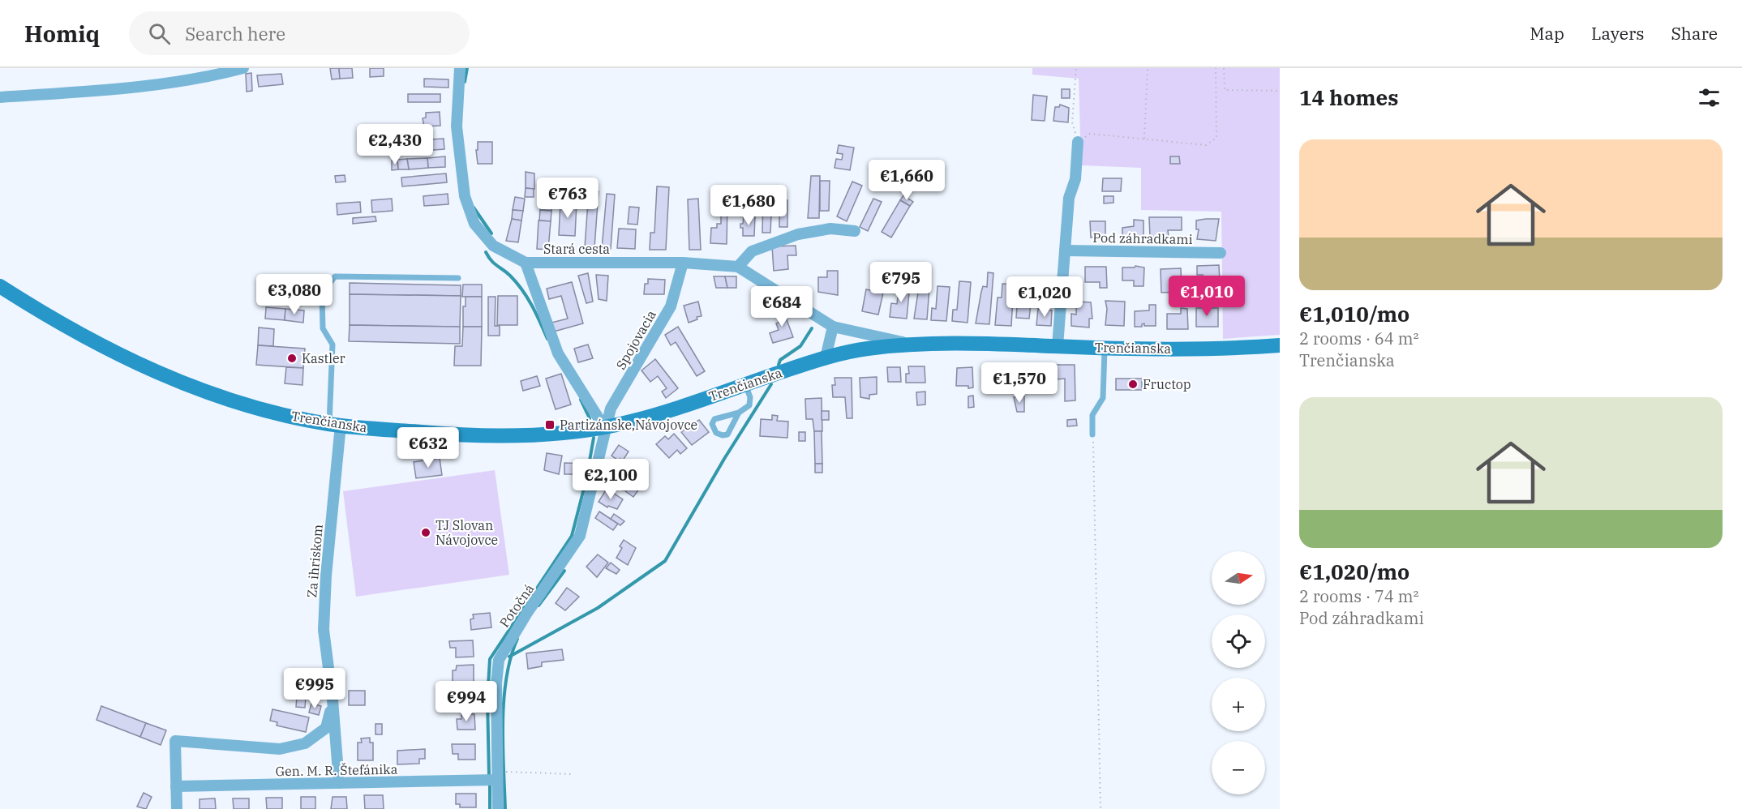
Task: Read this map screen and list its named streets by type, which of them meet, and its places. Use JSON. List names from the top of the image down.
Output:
{
  "streets": {
    "main road": ["Trenčianska"],
    "street": [
      "Pod záhradkami",
      "Stará cesta",
      "Spojovacia",
      "Za ihriskom",
      "Potočná",
      "Gen. M. R. Štefánika"
    ]
  },
  "crossings": [
    ["Stará cesta", "Spojovacia"],
    ["Stará cesta", "Trenčianska"],
    ["Spojovacia", "Trenčianska"],
    ["Spojovacia", "Potočná"],
    ["Trenčianska", "Za ihriskom"],
    ["Trenčianska", "Potočná"],
    ["Za ihriskom", "Gen. M. R. Štefánika"],
    ["Potočná", "Gen. M. R. Štefánika"]
  ],
  "places": {
    "other": ["Kastler", "Fructop", "TJ Slovan Návojovce"],
    "transit": ["Partizánske,Návojovce"]
  },
  "north": "right",
  "page": {
    "header": "Homiq",
    "search": "Search here",
    "nav": ["Map", "Layers", "Share"],
    "heading": "14 homes",
    "price": [
      "€2,430",
      "€1,660",
      "€763",
      "€1,680",
      "€795",
      "€3,080",
      "€1,010",
      "€1,020",
      "€684",
      "€1,570",
      "€632",
      "€2,100",
      "€995",
      "€994"
    ],
    "list": [
      {
        "name": "€1,010/mo",
        "note": "2 rooms · 64 m² · Trenčianska"
      },
      {
        "name": "€1,020/mo",
        "note": "2 rooms · 74 m² · Pod záhradkami"
      }
    ],
    "map_buttons": ["+", "−"]
  }
}
